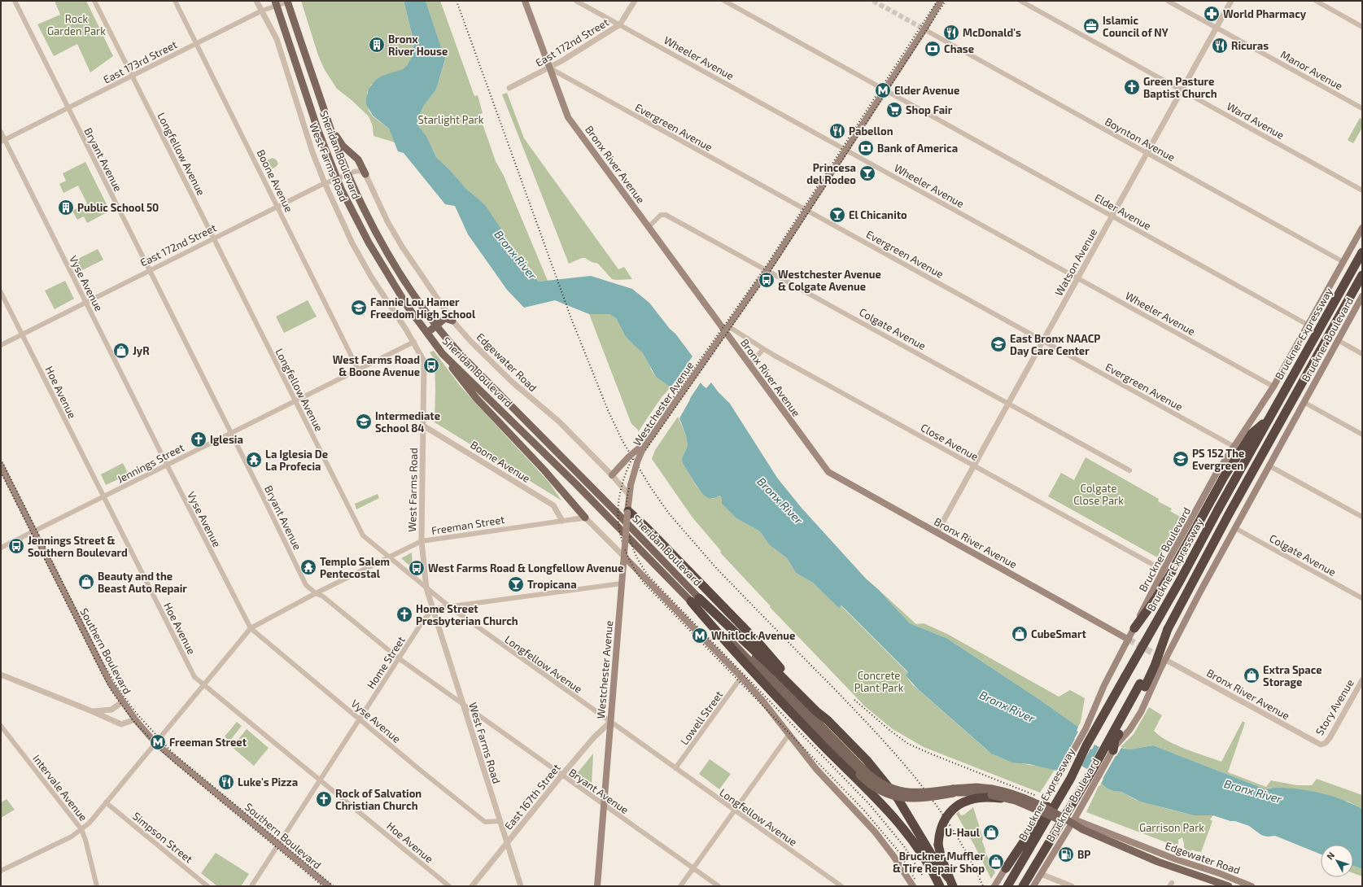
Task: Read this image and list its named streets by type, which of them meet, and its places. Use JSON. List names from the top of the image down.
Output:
{
  "streets": {
    "highway": ["Bruckner Expressway"],
    "main road": [
      "Sheridan Boulevard",
      "Bronx River Avenue",
      "Bruckner Boulevard",
      "Edgewater Road",
      "Westchester Avenue",
      "Southern Boulevard"
    ],
    "street": [
      "East 172nd Street",
      "Wheeler Avenue",
      "East 173rd Street",
      "Manor Avenue",
      "Ward Avenue",
      "Evergreen Avenue",
      "Boynton Avenue",
      "Longfellow Avenue",
      "Bryant Avenue",
      "West Farms Road",
      "Boone Avenue",
      "Elder Avenue",
      "Watson Avenue",
      "Vyse Avenue",
      "Colgate Avenue",
      "Hoe Avenue",
      "Close Avenue",
      "Jennings Street",
      "Freeman Street",
      "Home Street",
      "Story Avenue",
      "Lowell Street",
      "Intervale Avenue",
      "East 167th Street",
      "Simpson Street"
    ]
  },
  "crossings": [
    ["East 172nd Street", "Wheeler Avenue"],
    ["East 172nd Street", "Evergreen Avenue"],
    ["East 172nd Street", "Longfellow Avenue"],
    ["East 172nd Street", "Sheridan Boulevard"],
    ["East 172nd Street", "Bryant Avenue"],
    ["East 172nd Street", "West Farms Road"],
    ["East 172nd Street", "Bronx River Avenue"],
    ["East 172nd Street", "Boone Avenue"],
    ["East 172nd Street", "Vyse Avenue"],
    ["East 172nd Street", "Edgewater Road"],
    ["East 172nd Street", "Hoe Avenue"],
    ["Wheeler Avenue", "Watson Avenue"],
    ["Wheeler Avenue", "Bruckner Boulevard"],
    ["Wheeler Avenue", "Westchester Avenue"],
    ["East 173rd Street", "Longfellow Avenue"],
    ["East 173rd Street", "Sheridan Boulevard"],
    ["East 173rd Street", "Bryant Avenue"],
    ["East 173rd Street", "West Farms Road"],
    ["East 173rd Street", "Boone Avenue"],
    ["East 173rd Street", "Vyse Avenue"],
    ["Manor Avenue", "Watson Avenue"],
    ["Ward Avenue", "Watson Avenue"],
    ["Evergreen Avenue", "Bronx River Avenue"],
    ["Evergreen Avenue", "Watson Avenue"],
    ["Evergreen Avenue", "Bruckner Boulevard"],
    ["Evergreen Avenue", "Westchester Avenue"],
    ["Boynton Avenue", "Watson Avenue"],
    ["Boynton Avenue", "Bruckner Boulevard"],
    ["Longfellow Avenue", "West Farms Road"],
    ["Longfellow Avenue", "Westchester Avenue"],
    ["Longfellow Avenue", "Jennings Street"],
    ["Longfellow Avenue", "Freeman Street"],
    ["Longfellow Avenue", "Lowell Street"],
    ["Longfellow Avenue", "East 167th Street"],
    ["Bryant Avenue", "West Farms Road"],
    ["Bryant Avenue", "Westchester Avenue"],
    ["Bryant Avenue", "Jennings Street"],
    ["Bryant Avenue", "Freeman Street"],
    ["Bryant Avenue", "Home Street"],
    ["Bryant Avenue", "East 167th Street"],
    ["West Farms Road", "Boone Avenue"],
    ["West Farms Road", "Vyse Avenue"],
    ["West Farms Road", "Jennings Street"],
    ["West Farms Road", "Freeman Street"],
    ["West Farms Road", "Home Street"],
    ["West Farms Road", "East 167th Street"],
    ["Bronx River Avenue", "Watson Avenue"],
    ["Bronx River Avenue", "Colgate Avenue"],
    ["Bronx River Avenue", "Bruckner Boulevard"],
    ["Bronx River Avenue", "Westchester Avenue"],
    ["Bronx River Avenue", "Close Avenue"],
    ["Bronx River Avenue", "Story Avenue"],
    ["Boone Avenue", "Jennings Street"],
    ["Boone Avenue", "Freeman Street"],
    ["Elder Avenue", "Watson Avenue"],
    ["Elder Avenue", "Bruckner Boulevard"],
    ["Elder Avenue", "Westchester Avenue"],
    ["Watson Avenue", "Colgate Avenue"],
    ["Watson Avenue", "Close Avenue"],
    ["Vyse Avenue", "Jennings Street"],
    ["Vyse Avenue", "Freeman Street"],
    ["Vyse Avenue", "Home Street"],
    ["Colgate Avenue", "Bruckner Boulevard"],
    ["Colgate Avenue", "Westchester Avenue"],
    ["Bruckner Expressway", "Bruckner Boulevard"],
    ["Bruckner Boulevard", "Edgewater Road"],
    ["Bruckner Boulevard", "Close Avenue"],
    ["Edgewater Road", "Westchester Avenue"],
    ["Hoe Avenue", "Jennings Street"],
    ["Hoe Avenue", "Freeman Street"],
    ["Hoe Avenue", "Home Street"],
    ["Westchester Avenue", "Close Avenue"],
    ["Westchester Avenue", "East 167th Street"],
    ["Jennings Street", "Southern Boulevard"],
    ["Freeman Street", "Southern Boulevard"],
    ["Freeman Street", "Intervale Avenue"],
    ["Freeman Street", "Simpson Street"],
    ["Southern Boulevard", "Home Street"]
  ],
  "water": ["Bronx River"],
  "parks": [
    "Rock Garden Park",
    "Starlight Park",
    "Colgate Close Park",
    "Concrete Plant Park",
    "Garrison Park"
  ],
  "places": {
    "pharmacy": ["World Pharmacy"],
    "office": ["Islamic Council of NY"],
    "restaurant": [
      "McDonald's",
      "Ricuras",
      "Pabellon",
      "Luke's Pizza"
    ],
    "building": ["Bronx River House", "Public School 50"],
    "bank": ["Chase", "Bank of America"],
    "church": [
      "Green Pasture Baptist Church",
      "Iglesia",
      "Home Street Presbyterian Church",
      "Rock of Salvation Christian Church"
    ],
    "metro station": ["Elder Avenue", "Whitlock Avenue", "Freeman Street"],
    "supermarket": ["Shop Fair"],
    "bar": ["Princesa del Rodeo", "El Chicanito", "Tropicana"],
    "bus stop": [
      "Westchester Avenue & Colgate Avenue",
      "West Farms Road & Boone Avenue",
      "Jennings Street & Southern Boulevard",
      "West Farms Road & Longfellow Avenue"
    ],
    "school or university": [
      "Fannie Lou Hamer Freedom High School",
      "East Bronx NAACP Day Care Center",
      "Intermediate School 84",
      "PS 152 The Evergreen"
    ],
    "shop": [
      "JyR",
      "Beauty and the Beast Auto Repair",
      "CubeSmart",
      "Extra Space Storage",
      "U-Haul",
      "Bruckner Muffler & Tire Repair Shop"
    ],
    "temple": ["La Iglesia De La Profecia", "Templo Salem Pentecostal"],
    "fuel station": ["BP"]
  },
  "north": "top left"
}
